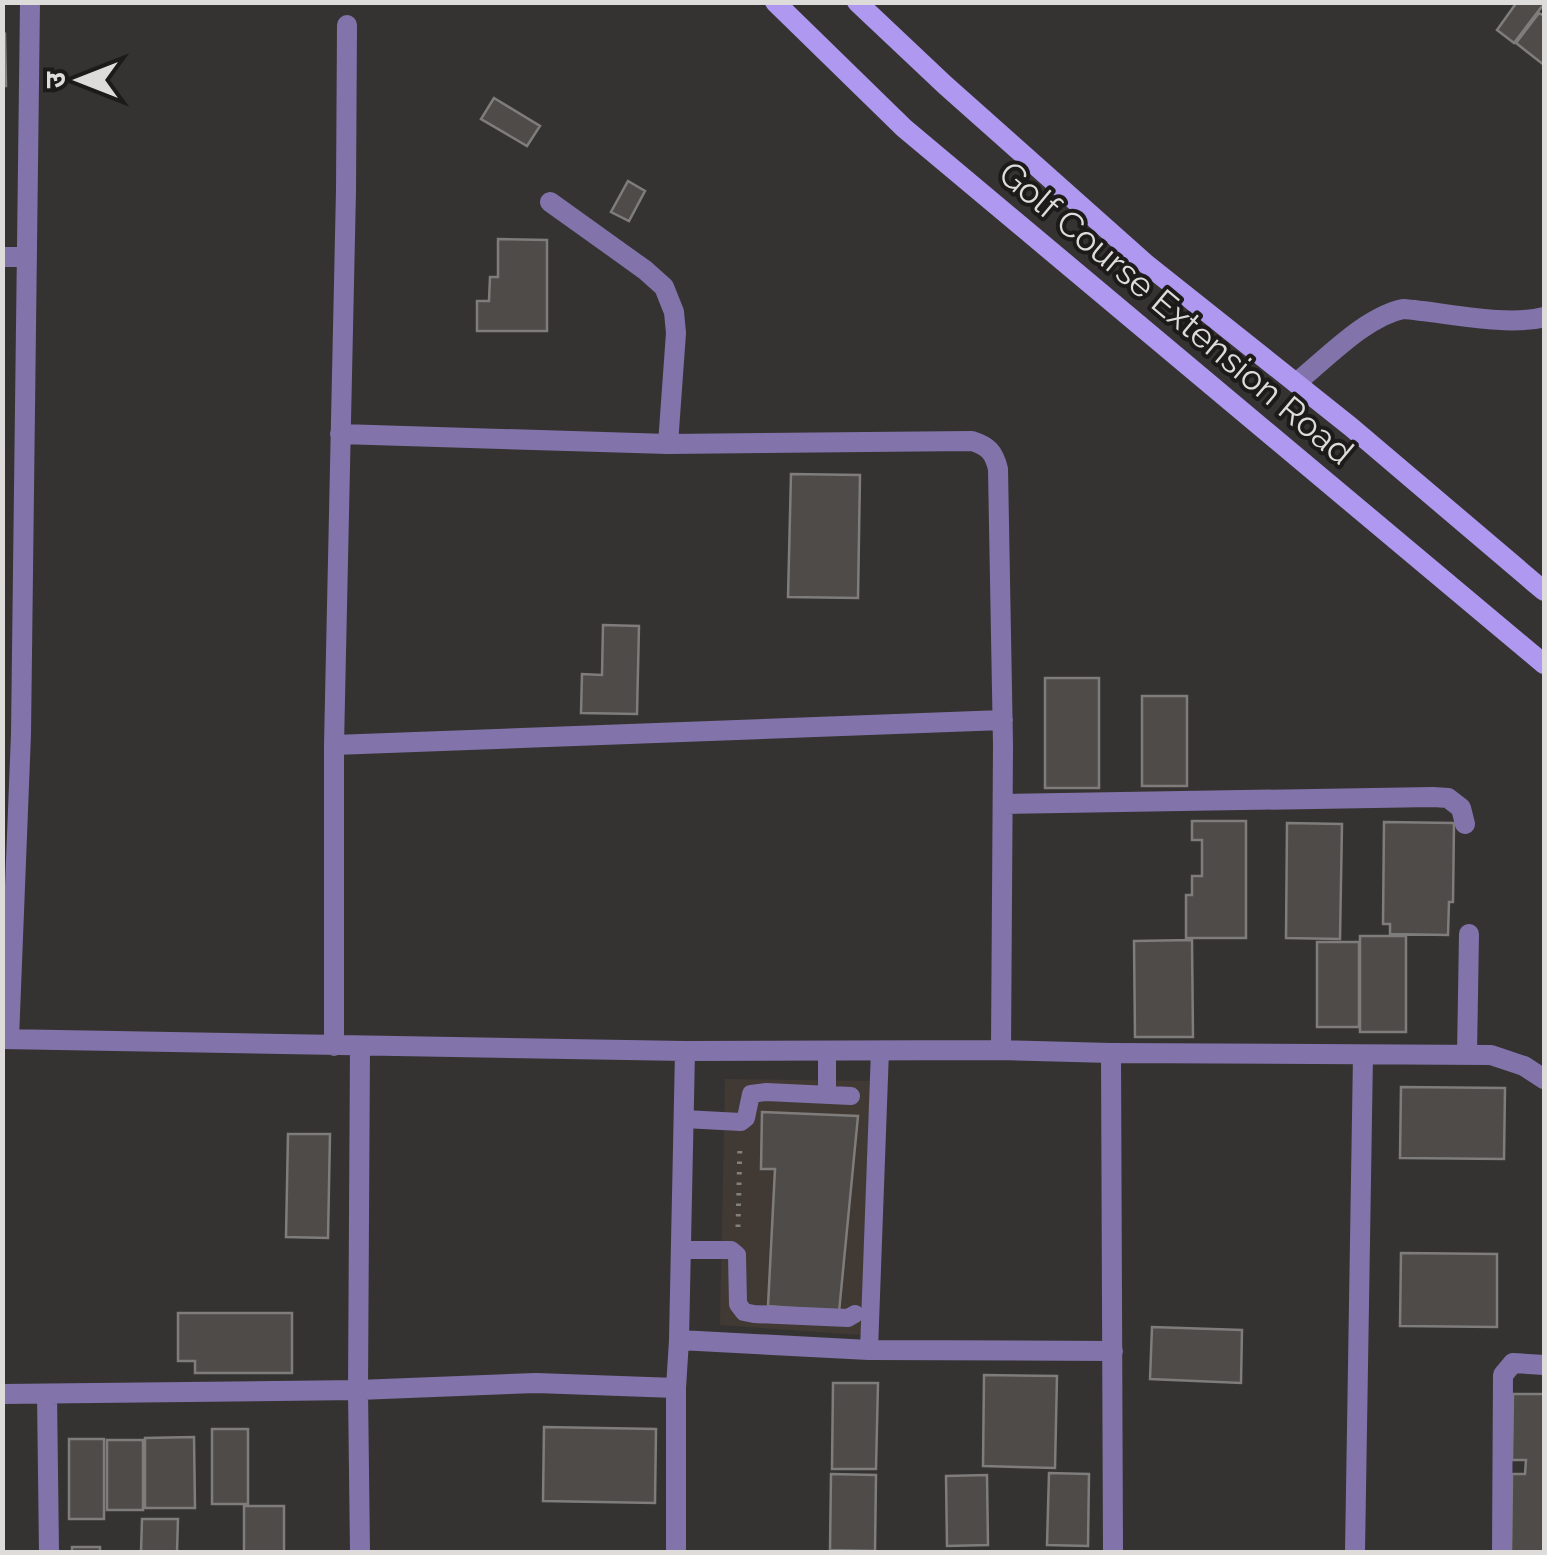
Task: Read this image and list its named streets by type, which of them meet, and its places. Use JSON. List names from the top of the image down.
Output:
{
  "streets": {
    "main road": ["Golf Course Extension Road"]
  },
  "north": "left"
}
